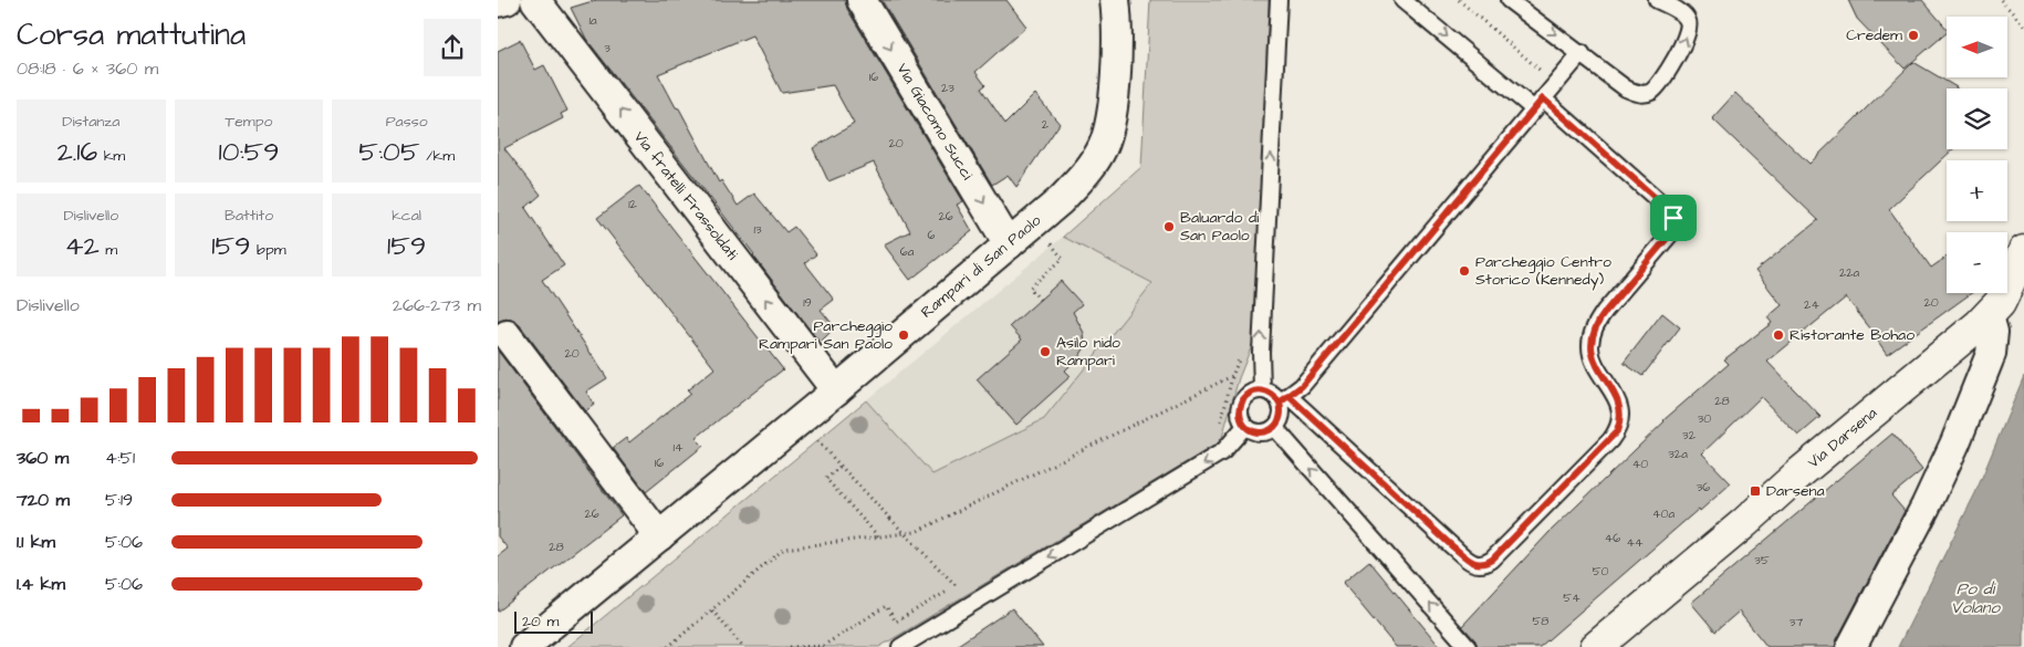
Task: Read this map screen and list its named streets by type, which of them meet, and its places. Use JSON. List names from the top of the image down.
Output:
{
  "streets": {
    "main road": ["Via Darsena"],
    "street": ["Via Giacomo Succi", "Via fratelli Frassoldati", "Rampari di San Paolo"]
  },
  "crossings": [
    ["Via Giacomo Succi", "Rampari di San Paolo"],
    ["Via fratelli Frassoldati", "Rampari di San Paolo"]
  ],
  "one_way": ["Via Giacomo Succi"],
  "water": ["Po di Volano"],
  "places": {
    "other": [
      "Credem",
      "Baluardo di San Paolo",
      "Parcheggio Centro Storico (Kennedy)",
      "Parcheggio Rampari San Paolo",
      "Ristorante Bohao",
      "Asilo nido Rampari"
    ],
    "transit": ["Darsena"]
  },
  "house_numbers": [
    "1a",
    "3",
    "16",
    "23",
    "2",
    "20",
    "12",
    "26",
    "13",
    "6",
    "6a",
    "22a",
    "19",
    "20",
    "24",
    "20",
    "28",
    "30",
    "32",
    "14",
    "32a",
    "16",
    "40",
    "36",
    "26",
    "40a",
    "46",
    "44",
    "28",
    "35",
    "50",
    "54",
    "58",
    "37"
  ],
  "scale_bar": "20 m",
  "north": "left",
  "page": {
    "heading": ["Corsa mattutina", "08:18 · 6 × 360 m"],
    "map_buttons": ["+", "−"],
    "stats": [
      ["Distanza", "2.16 km"],
      ["Tempo", "10:59"],
      ["Passo", "5:05 /km"],
      ["Dislivello", "42 m"],
      ["Battito", "159 bpm"],
      ["kcal", "159"]
    ],
    "chart": ["Dislivello", "266–273 m"],
    "list": [
      {
        "name": "360 m",
        "note": "4:51"
      },
      {
        "name": "720 m",
        "note": "5:19"
      },
      {
        "name": "1.1 km",
        "note": "5:06"
      },
      {
        "name": "1.4 km",
        "note": "5:06"
      }
    ],
    "scale": "20 m"
  }
}
